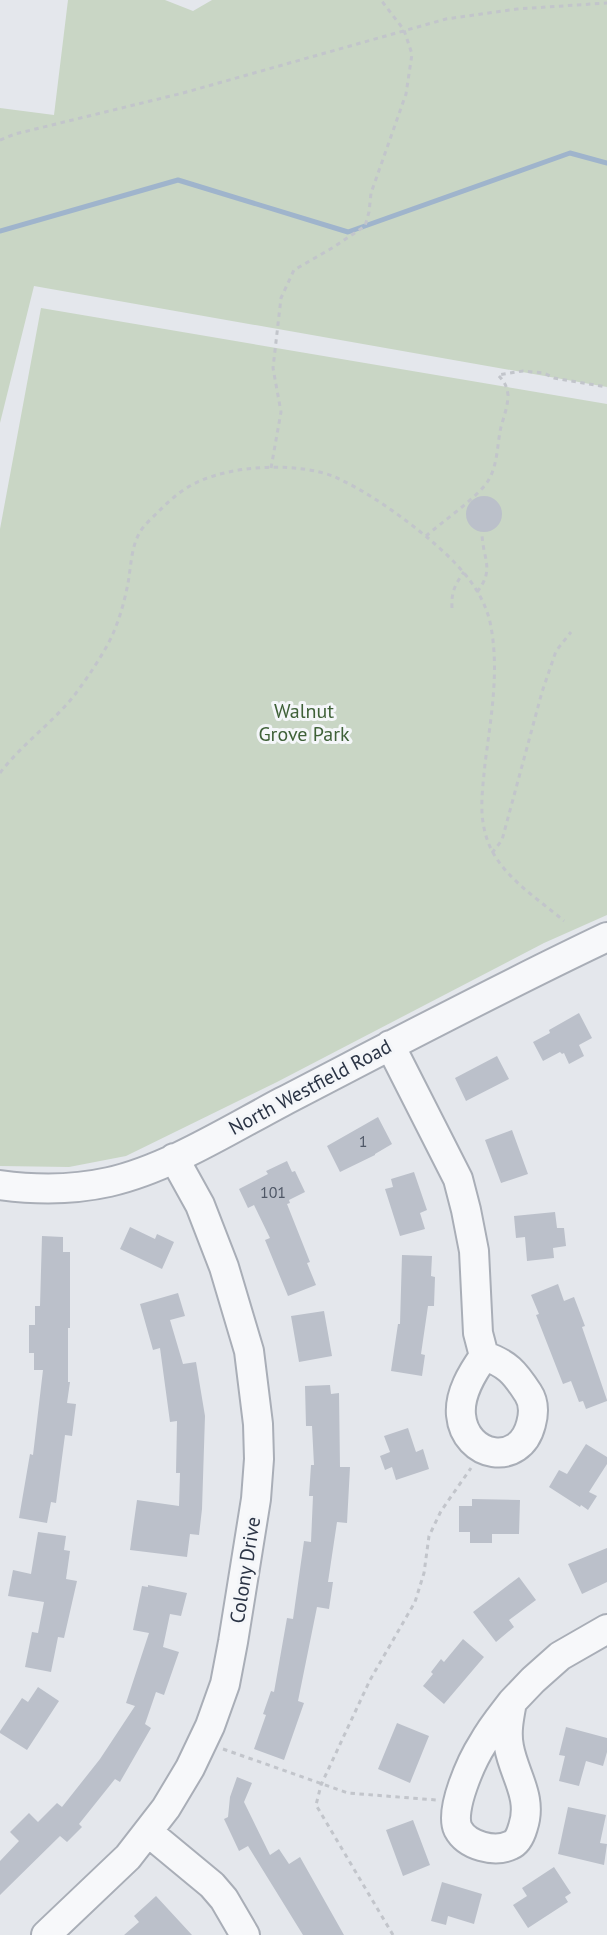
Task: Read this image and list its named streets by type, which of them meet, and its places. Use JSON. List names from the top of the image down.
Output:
{
  "streets": {
    "street": ["North Westfield Road", "Colony Drive"]
  },
  "crossings": [
    ["North Westfield Road", "Colony Drive"]
  ],
  "parks": ["Walnut Grove Park"],
  "house_numbers": ["1", "101"]
}
